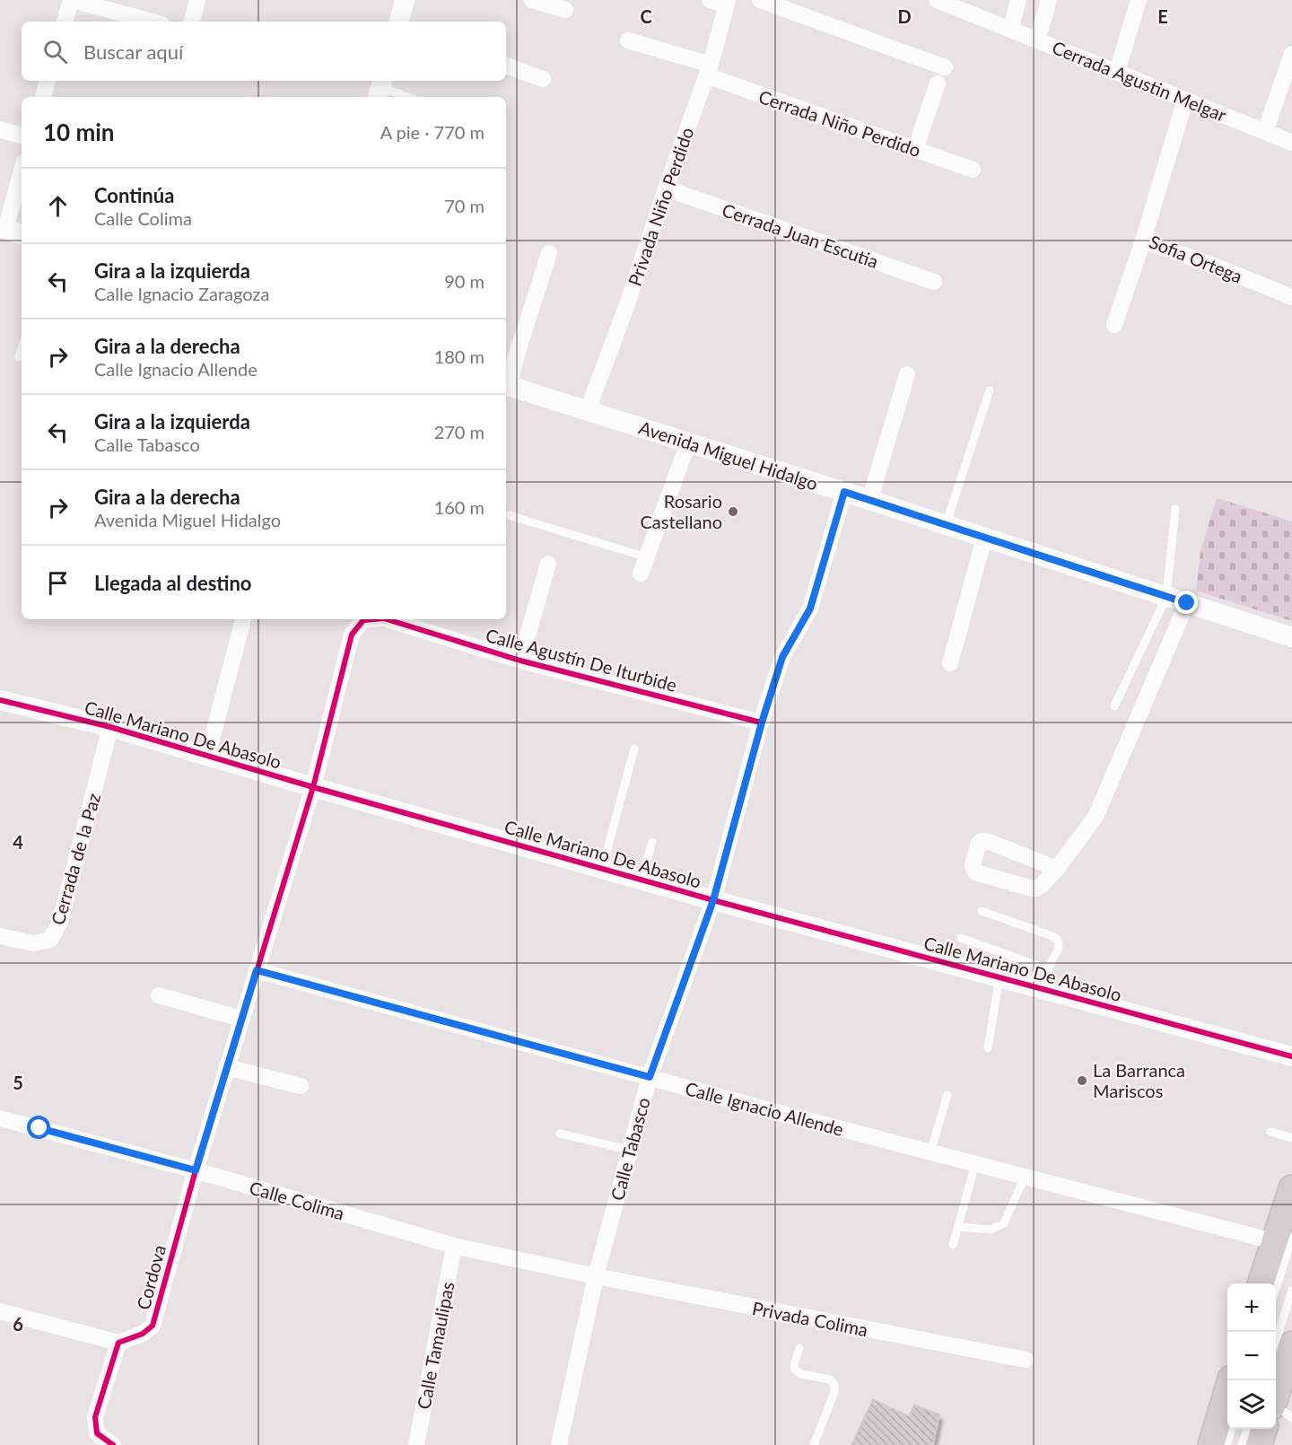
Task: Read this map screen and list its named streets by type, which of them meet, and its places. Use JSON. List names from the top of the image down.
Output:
{
  "streets": {
    "street": [
      "Cerrada Agustin Melgar",
      "Cerrada Niño Perdido",
      "Privada Niño Perdido",
      "Cerrada Juan Escutia",
      "Sofia Ortega",
      "Avenida Miguel Hidalgo",
      "Calle Agustín De Iturbide",
      "Calle Mariano De Abasolo",
      "Cerrada de la Paz",
      "Calle Ignacio Allende",
      "Calle Tabasco",
      "Calle Colima",
      "Cordova",
      "Privada Colima",
      "Calle Tamaulipas"
    ]
  },
  "crossings": [
    ["Cerrada Agustin Melgar", "Sofia Ortega"],
    ["Cerrada Niño Perdido", "Privada Niño Perdido"],
    ["Privada Niño Perdido", "Cerrada Juan Escutia"],
    ["Privada Niño Perdido", "Avenida Miguel Hidalgo"],
    ["Avenida Miguel Hidalgo", "Calle Tabasco"],
    ["Calle Agustín De Iturbide", "Calle Tabasco"],
    ["Calle Agustín De Iturbide", "Cordova"],
    ["Calle Mariano De Abasolo", "Cerrada de la Paz"],
    ["Calle Mariano De Abasolo", "Calle Tabasco"],
    ["Calle Mariano De Abasolo", "Cordova"],
    ["Calle Ignacio Allende", "Calle Tabasco"],
    ["Calle Ignacio Allende", "Cordova"],
    ["Calle Tabasco", "Calle Colima"],
    ["Calle Tabasco", "Privada Colima"],
    ["Calle Colima", "Cordova"],
    ["Calle Colima", "Privada Colima"],
    ["Calle Colima", "Calle Tamaulipas"]
  ],
  "places": ["Rosario Castellano", "La Barranca Mariscos"],
  "page": {
    "search": "Buscar aquí",
    "heading": ["10 min", "A pie · 770 m"],
    "list": [
      ["Continúa", "Calle Colima", "70 m"],
      ["Gira a la izquierda", "Calle Ignacio Zaragoza", "90 m"],
      ["Gira a la derecha", "Calle Ignacio Allende", "180 m"],
      ["Gira a la izquierda", "Calle Tabasco", "270 m"],
      ["Gira a la derecha", "Avenida Miguel Hidalgo", "160 m"],
      "Llegada al destino"
    ],
    "map_buttons": ["+", "−"]
  },
  "grid": {
    "columns": ["C", "D", "E"],
    "rows": ["4", "5", "6"]
  }
}
